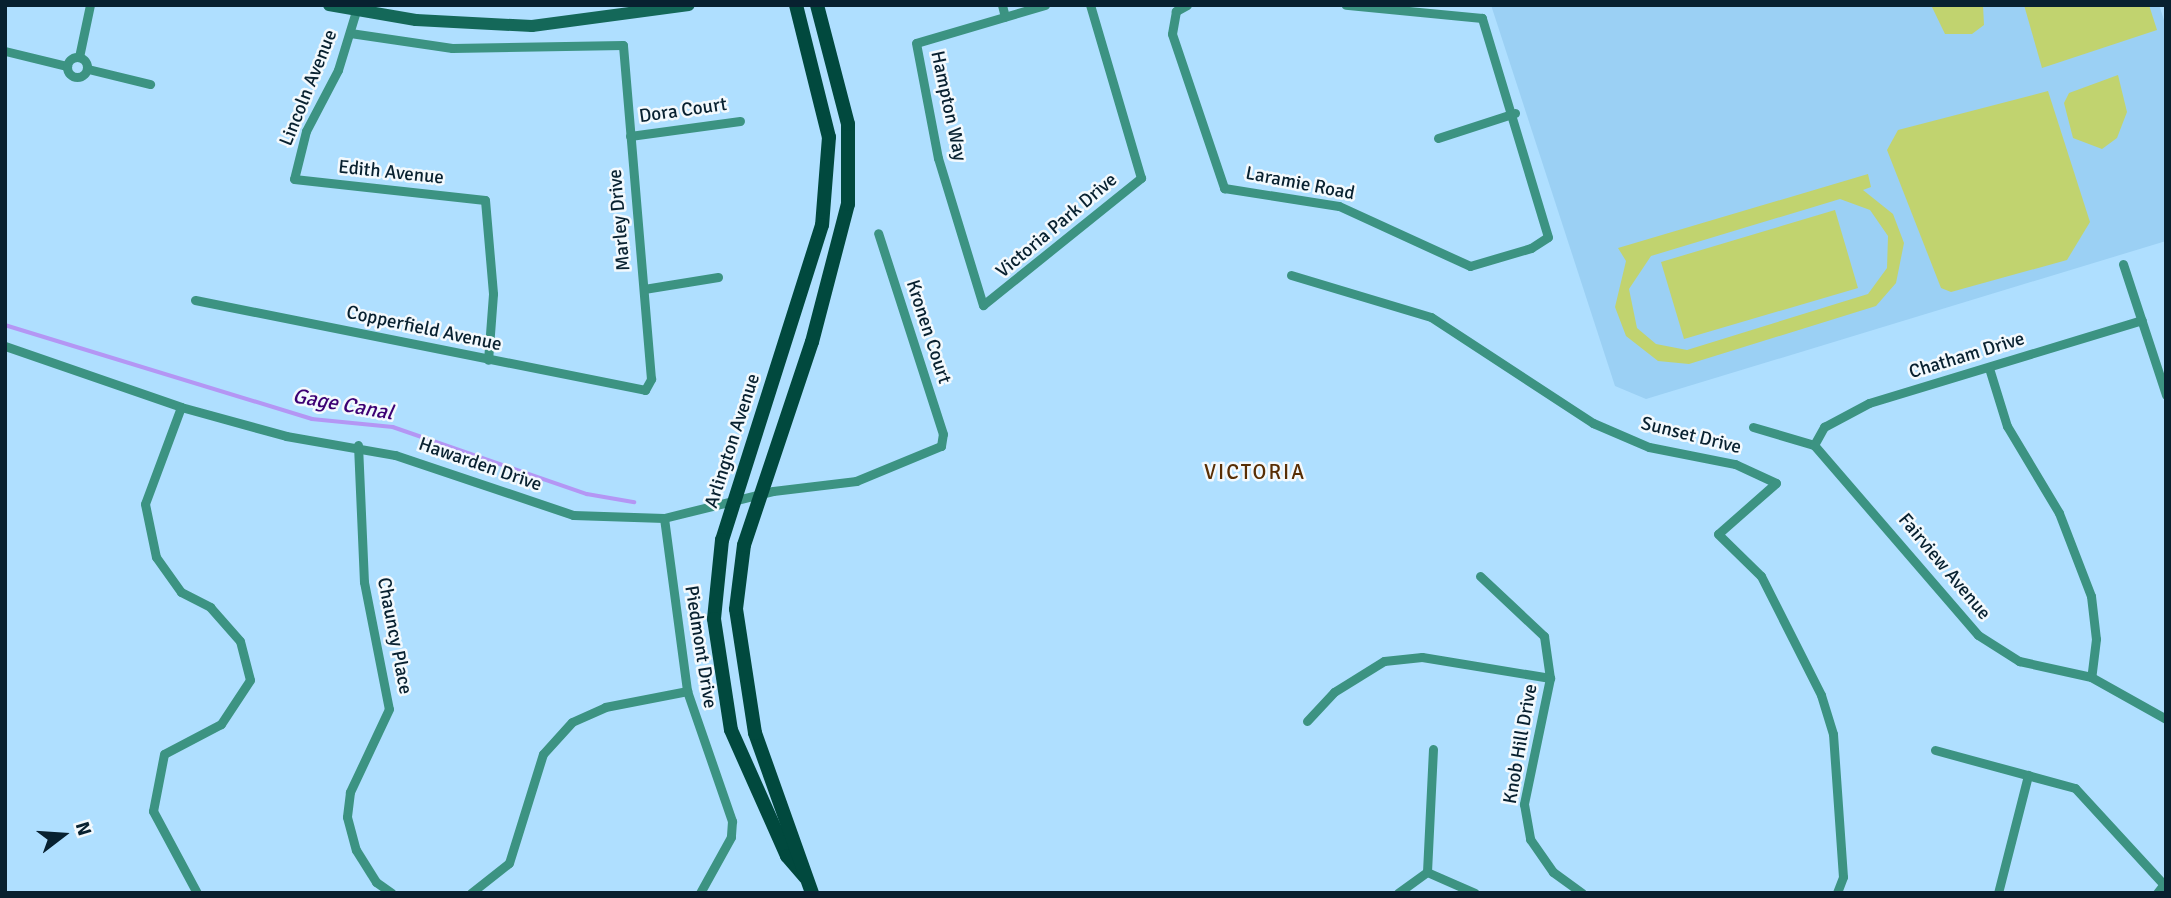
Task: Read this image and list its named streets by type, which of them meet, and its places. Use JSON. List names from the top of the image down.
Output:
{
  "streets": {
    "main road": ["Arlington Avenue"],
    "street": [
      "Lincoln Avenue",
      "Hampton Way",
      "Dora Court",
      "Edith Avenue",
      "Laramie Road",
      "Marley Drive",
      "Victoria Park Drive",
      "Copperfield Avenue",
      "Kronen Court",
      "Chatham Drive",
      "Sunset Drive",
      "Hawarden Drive",
      "Fairview Avenue",
      "Chauncy Place",
      "Piedmont Drive",
      "Knob Hill Drive"
    ]
  },
  "crossings": [
    ["Lincoln Avenue", "Edith Avenue"],
    ["Lincoln Avenue", "Marley Drive"],
    ["Hampton Way", "Victoria Park Drive"],
    ["Dora Court", "Marley Drive"],
    ["Edith Avenue", "Copperfield Avenue"],
    ["Marley Drive", "Copperfield Avenue"],
    ["Kronen Court", "Hawarden Drive"],
    ["Chatham Drive", "Fairview Avenue"],
    ["Arlington Avenue", "Hawarden Drive"],
    ["Hawarden Drive", "Chauncy Place"],
    ["Hawarden Drive", "Piedmont Drive"]
  ],
  "districts": ["VICTORIA"],
  "water": ["Gage Canal"],
  "north": "right"
}
